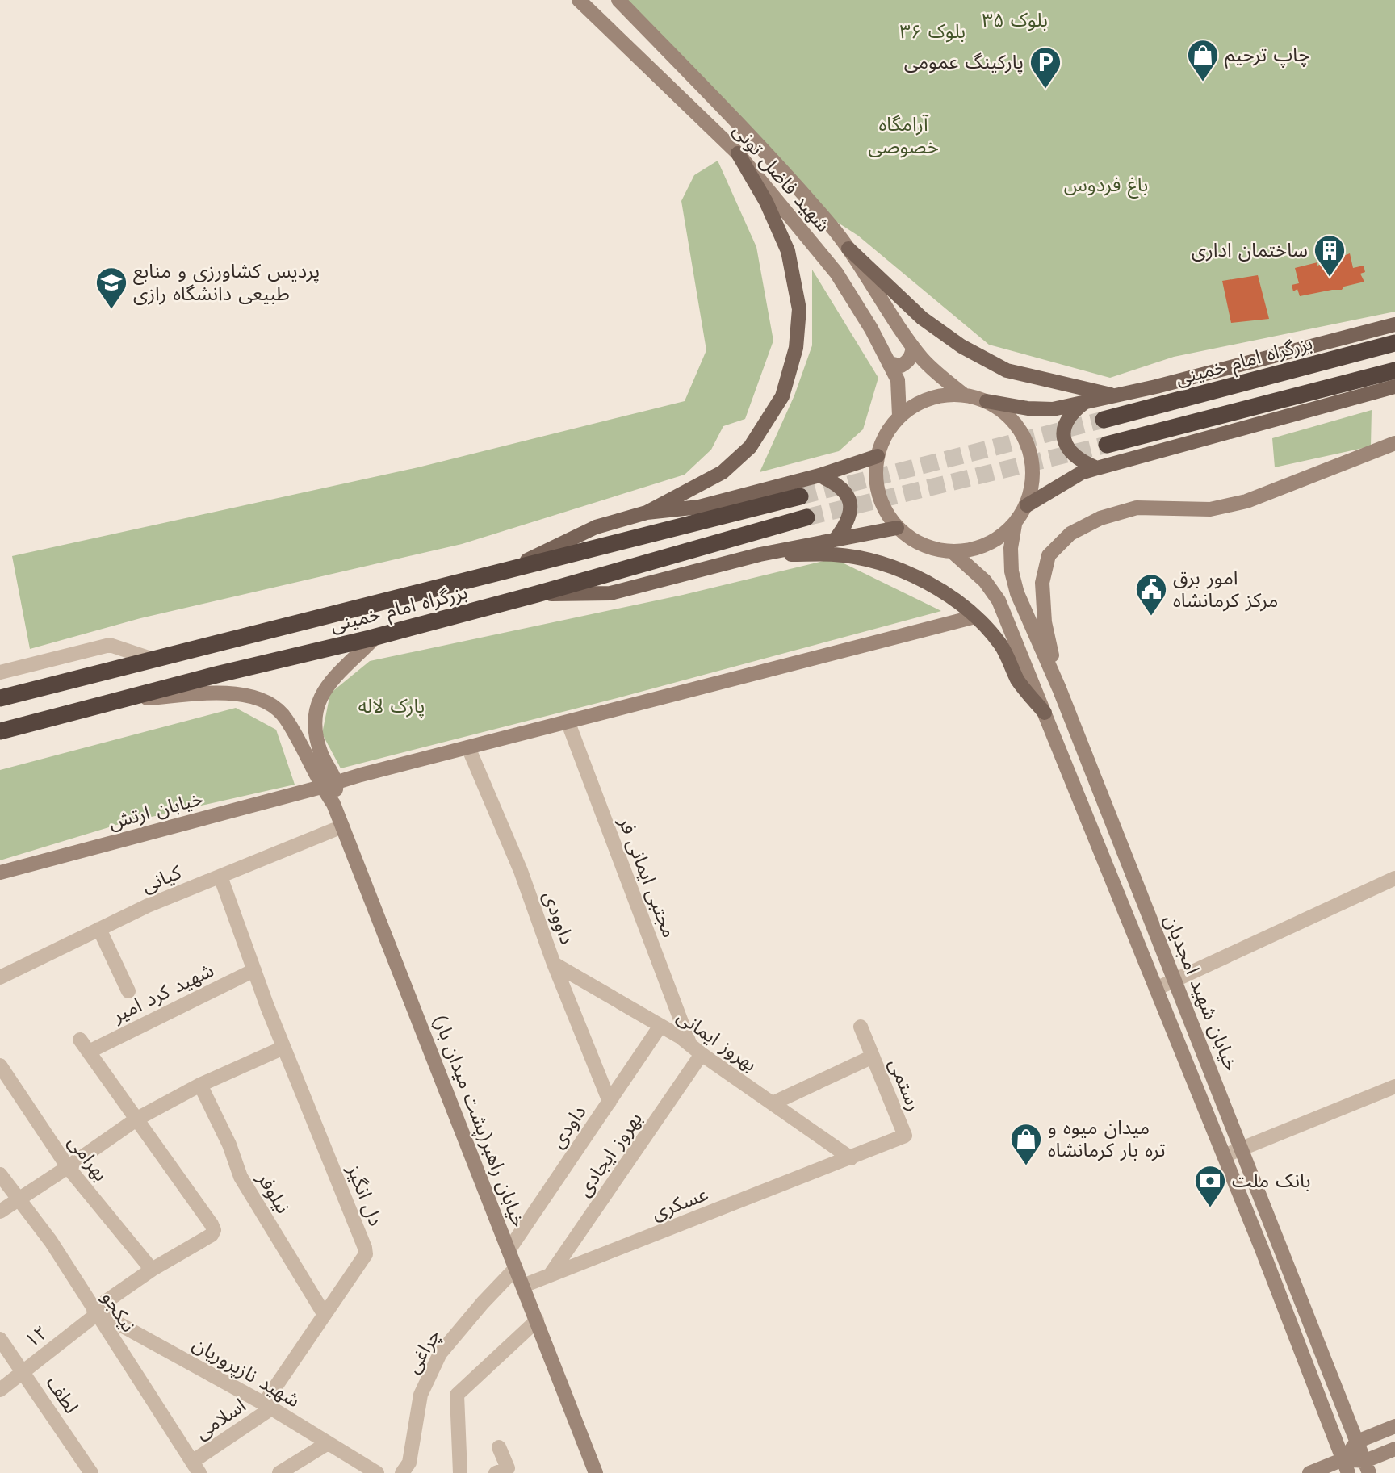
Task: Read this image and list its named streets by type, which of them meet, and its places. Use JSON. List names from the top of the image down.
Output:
{
  "streets": {
    "highway": ["بزرگراه امام خمینی"],
    "main road": [
      "شهید فاضل تونی",
      "خیابان ارتش",
      "خیابان شهید امجدیان",
      "خیابان راهبر(پشت میدان بار)"
    ],
    "street": [
      "مجتبی ایمانی فر",
      "کیانی",
      "داوودی",
      "شهید کرد امیر",
      "بهروز ایمانی",
      "رستمی",
      "داودی",
      "بهروز ایجادی",
      "بهرامی",
      "نیلوفر",
      "دل انگیز",
      "عسکری",
      "نیکجو",
      "۱۲",
      "چراغی",
      "شهید نازپروریان",
      "لطف",
      "اسلامی"
    ]
  },
  "crossings": [
    ["شهید فاضل تونی", "خیابان شهید امجدیان"],
    ["بزرگراه امام خمینی", "خیابان راهبر(پشت میدان بار)"],
    ["خیابان ارتش", "مجتبی ایمانی فر"],
    ["خیابان ارتش", "داوودی"],
    ["خیابان ارتش", "خیابان راهبر(پشت میدان بار)"],
    ["مجتبی ایمانی فر", "بهروز ایمانی"],
    ["مجتبی ایمانی فر", "بهروز ایجادی"],
    ["کیانی", "خیابان راهبر(پشت میدان بار)"],
    ["کیانی", "دل انگیز"],
    ["داوودی", "بهروز ایمانی"],
    ["داوودی", "داودی"],
    ["شهید کرد امیر", "دل انگیز"],
    ["بهروز ایمانی", "رستمی"],
    ["بهروز ایمانی", "داودی"],
    ["بهروز ایمانی", "بهروز ایجادی"],
    ["بهروز ایمانی", "عسکری"],
    ["رستمی", "عسکری"],
    ["خیابان راهبر(پشت میدان بار)", "داودی"],
    ["خیابان راهبر(پشت میدان بار)", "عسکری"],
    ["خیابان راهبر(پشت میدان بار)", "چراغی"],
    ["بهروز ایجادی", "عسکری"],
    ["نیلوفر", "دل انگیز"],
    ["دل انگیز", "شهید نازپروریان"],
    ["دل انگیز", "اسلامی"],
    ["نیکجو", "۱۲"],
    ["نیکجو", "شهید نازپروریان"],
    ["نیکجو", "اسلامی"],
    ["۱۲", "شهید نازپروریان"],
    ["۱۲", "لطف"],
    ["شهید نازپروریان", "اسلامی"]
  ],
  "parks": [
    "بلوک ۳۵",
    "بلوک ۳۶",
    "آرامگاه خصوصی",
    "باغ فردوس",
    "پارک لاله"
  ],
  "places": {
    "shop": ["چاپ ترحیم", "میدان میوه و تره بار کرمانشاه"],
    "parking": ["پارکینگ عمومی"],
    "building": ["ساختمان اداری"],
    "school or university": ["پردیس کشاورزی و منابع طبیعی دانشگاه رازی"],
    "public building": ["امور برق مرکز کرمانشاه"],
    "bank": ["بانک ملت"]
  }
}
